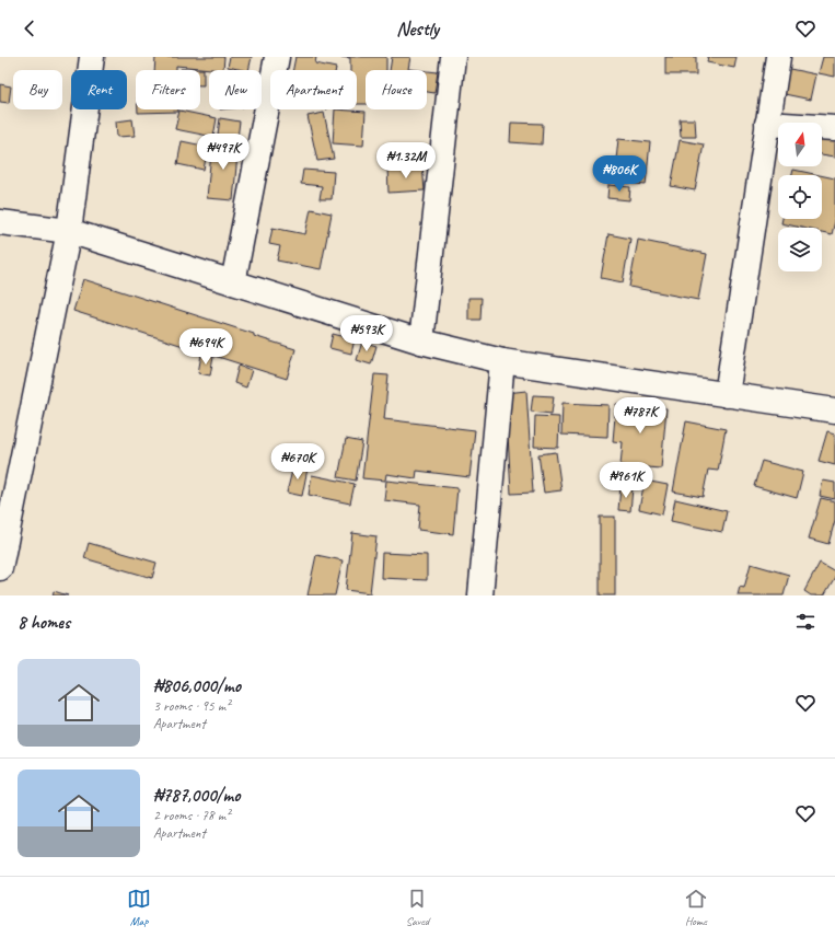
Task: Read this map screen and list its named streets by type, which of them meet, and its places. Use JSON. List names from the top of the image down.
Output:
{
  "north": "top",
  "page": {
    "header": "Nestly",
    "chip": [
      "Buy",
      "Rent",
      "Filters",
      "New",
      "Apartment",
      "House"
    ],
    "price": [
      "₦497K",
      "₦1.32M",
      "₦806K",
      "₦593K",
      "₦694K",
      "₦787K",
      "₦670K",
      "₦961K"
    ],
    "heading": "8 homes",
    "list": [
      {
        "name": "₦806,000/mo",
        "note": "3 rooms · 95 m² · Apartment"
      },
      {
        "name": "₦787,000/mo",
        "note": "2 rooms · 78 m² · Apartment"
      }
    ],
    "tabs": ["Map", "Saved", "Home"]
  }
}
